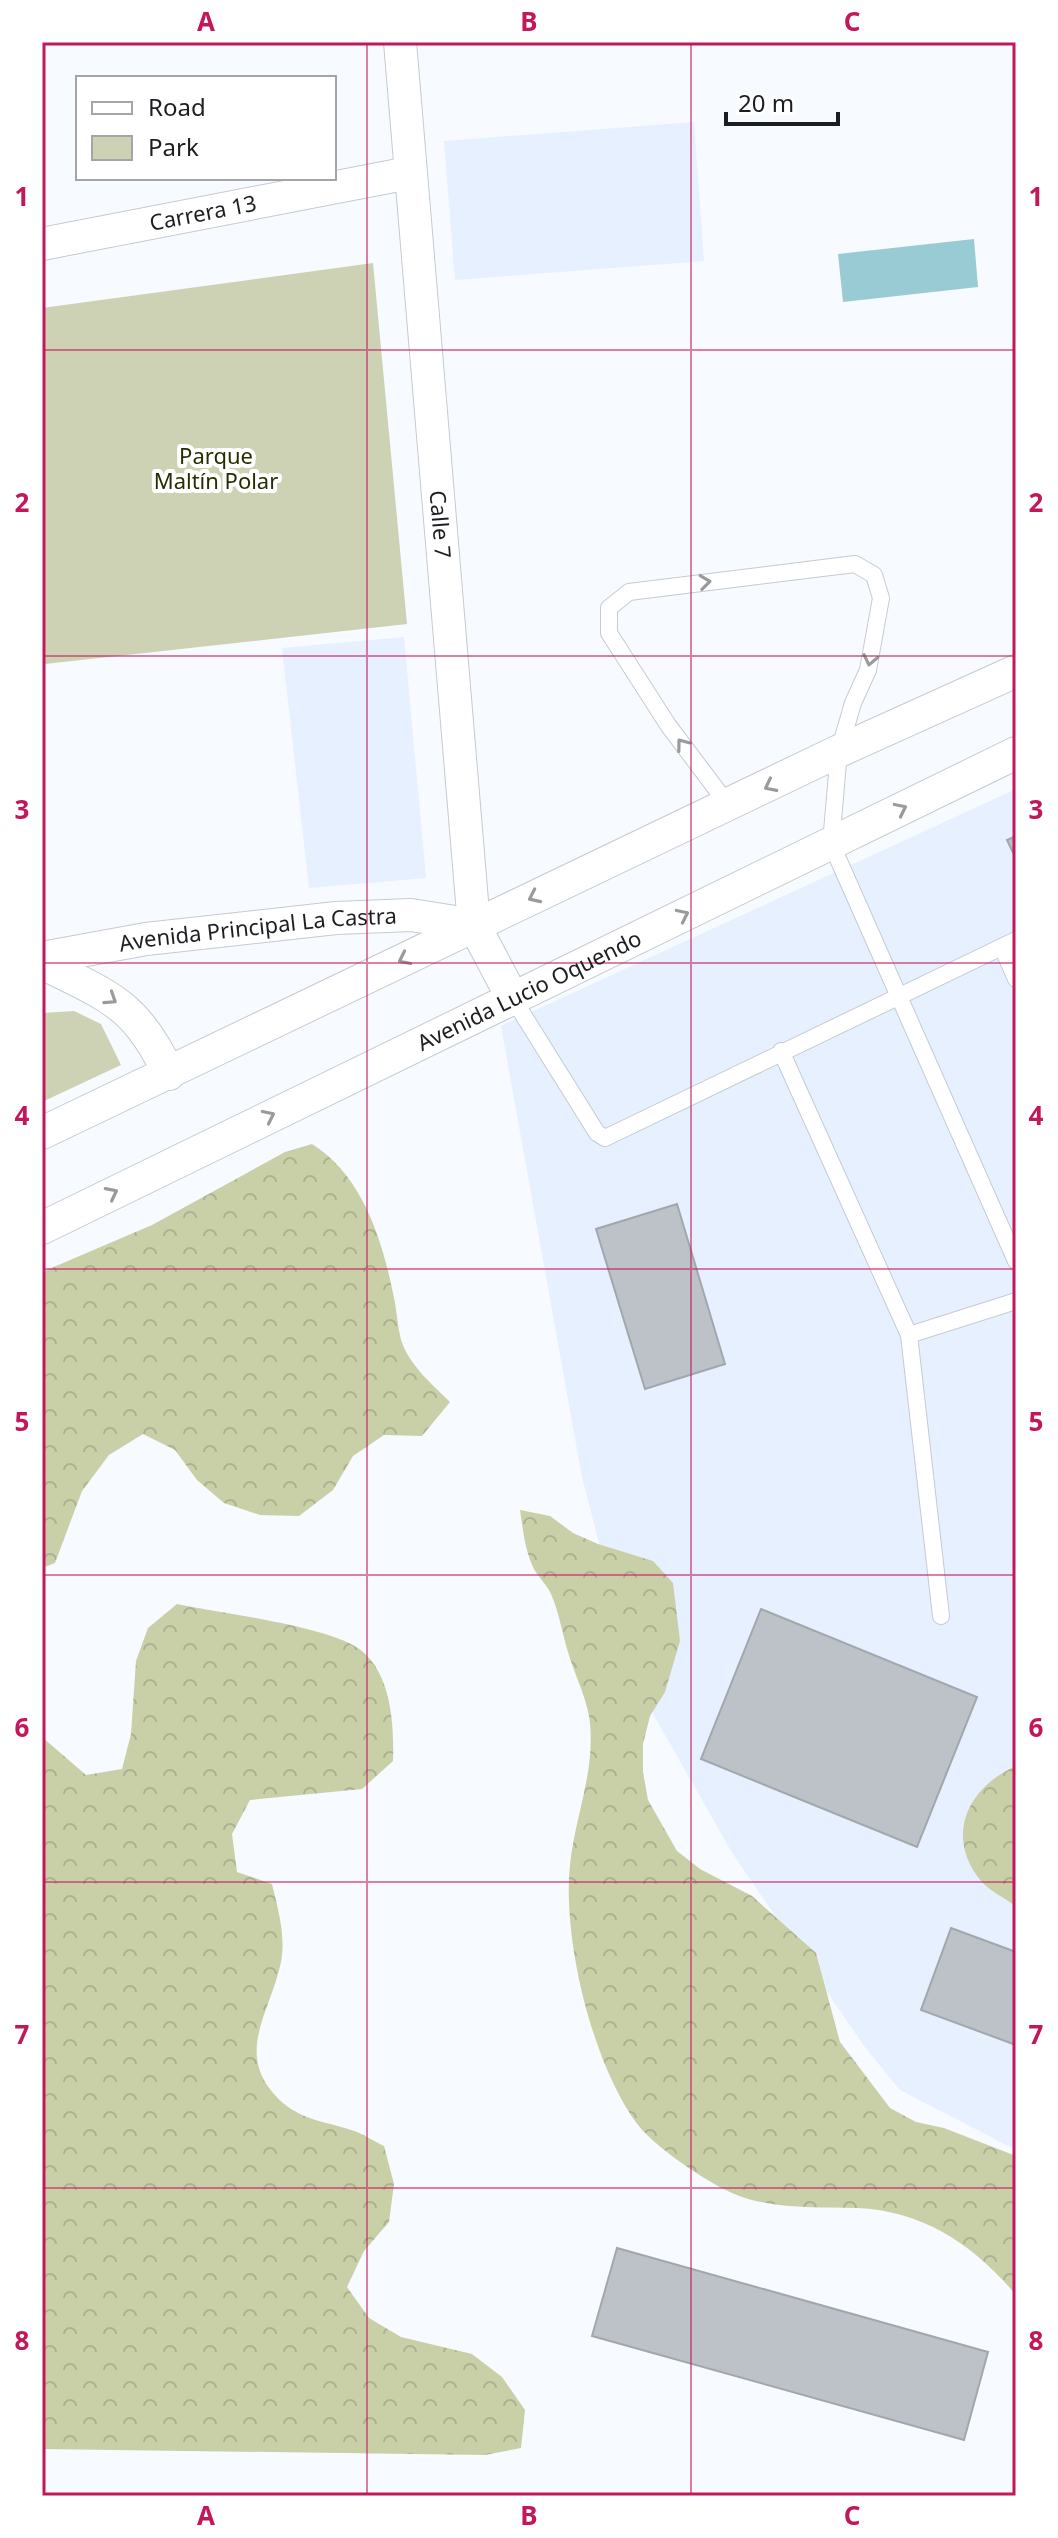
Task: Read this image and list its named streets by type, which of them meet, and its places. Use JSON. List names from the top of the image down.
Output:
{
  "streets": {
    "street": [
      "Carrera 13",
      "Calle 7",
      "Avenida Principal La Castra",
      "Avenida Lucio Oquendo"
    ]
  },
  "crossings": [
    ["Carrera 13", "Calle 7"],
    ["Calle 7", "Avenida Principal La Castra"],
    ["Calle 7", "Avenida Lucio Oquendo"]
  ],
  "parks": ["Parque Maltín Polar"],
  "legend": ["Road", "Park"],
  "scale_bar": "20 m",
  "grid": {
    "columns": ["A", "B", "C"],
    "rows": [
      "1",
      "2",
      "3",
      "4",
      "5",
      "6",
      "7",
      "8"
    ]
  }
}
